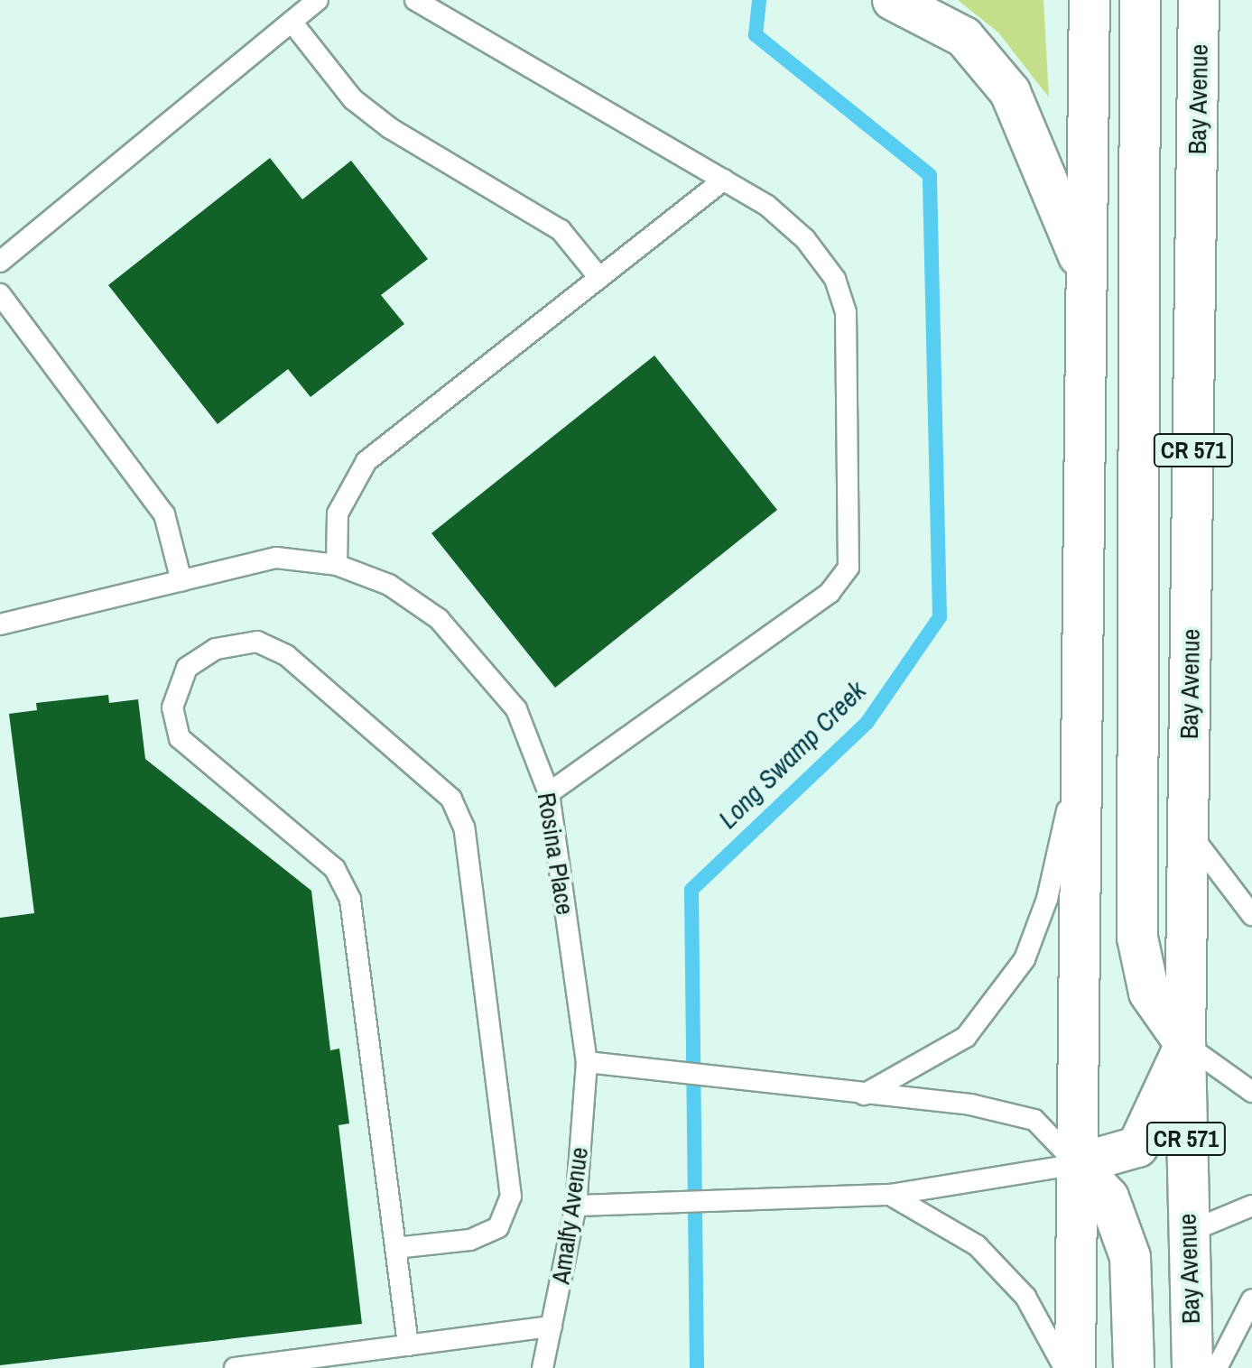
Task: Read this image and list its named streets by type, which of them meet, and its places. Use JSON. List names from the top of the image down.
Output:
{
  "streets": {
    "main road": ["Bay Avenue", "CR 571"],
    "lane": ["Rosina Place", "Amalfy Avenue"]
  },
  "crossings": [
    ["Rosina Place", "Amalfy Avenue"]
  ],
  "water": ["Long Swamp Creek"]
}
